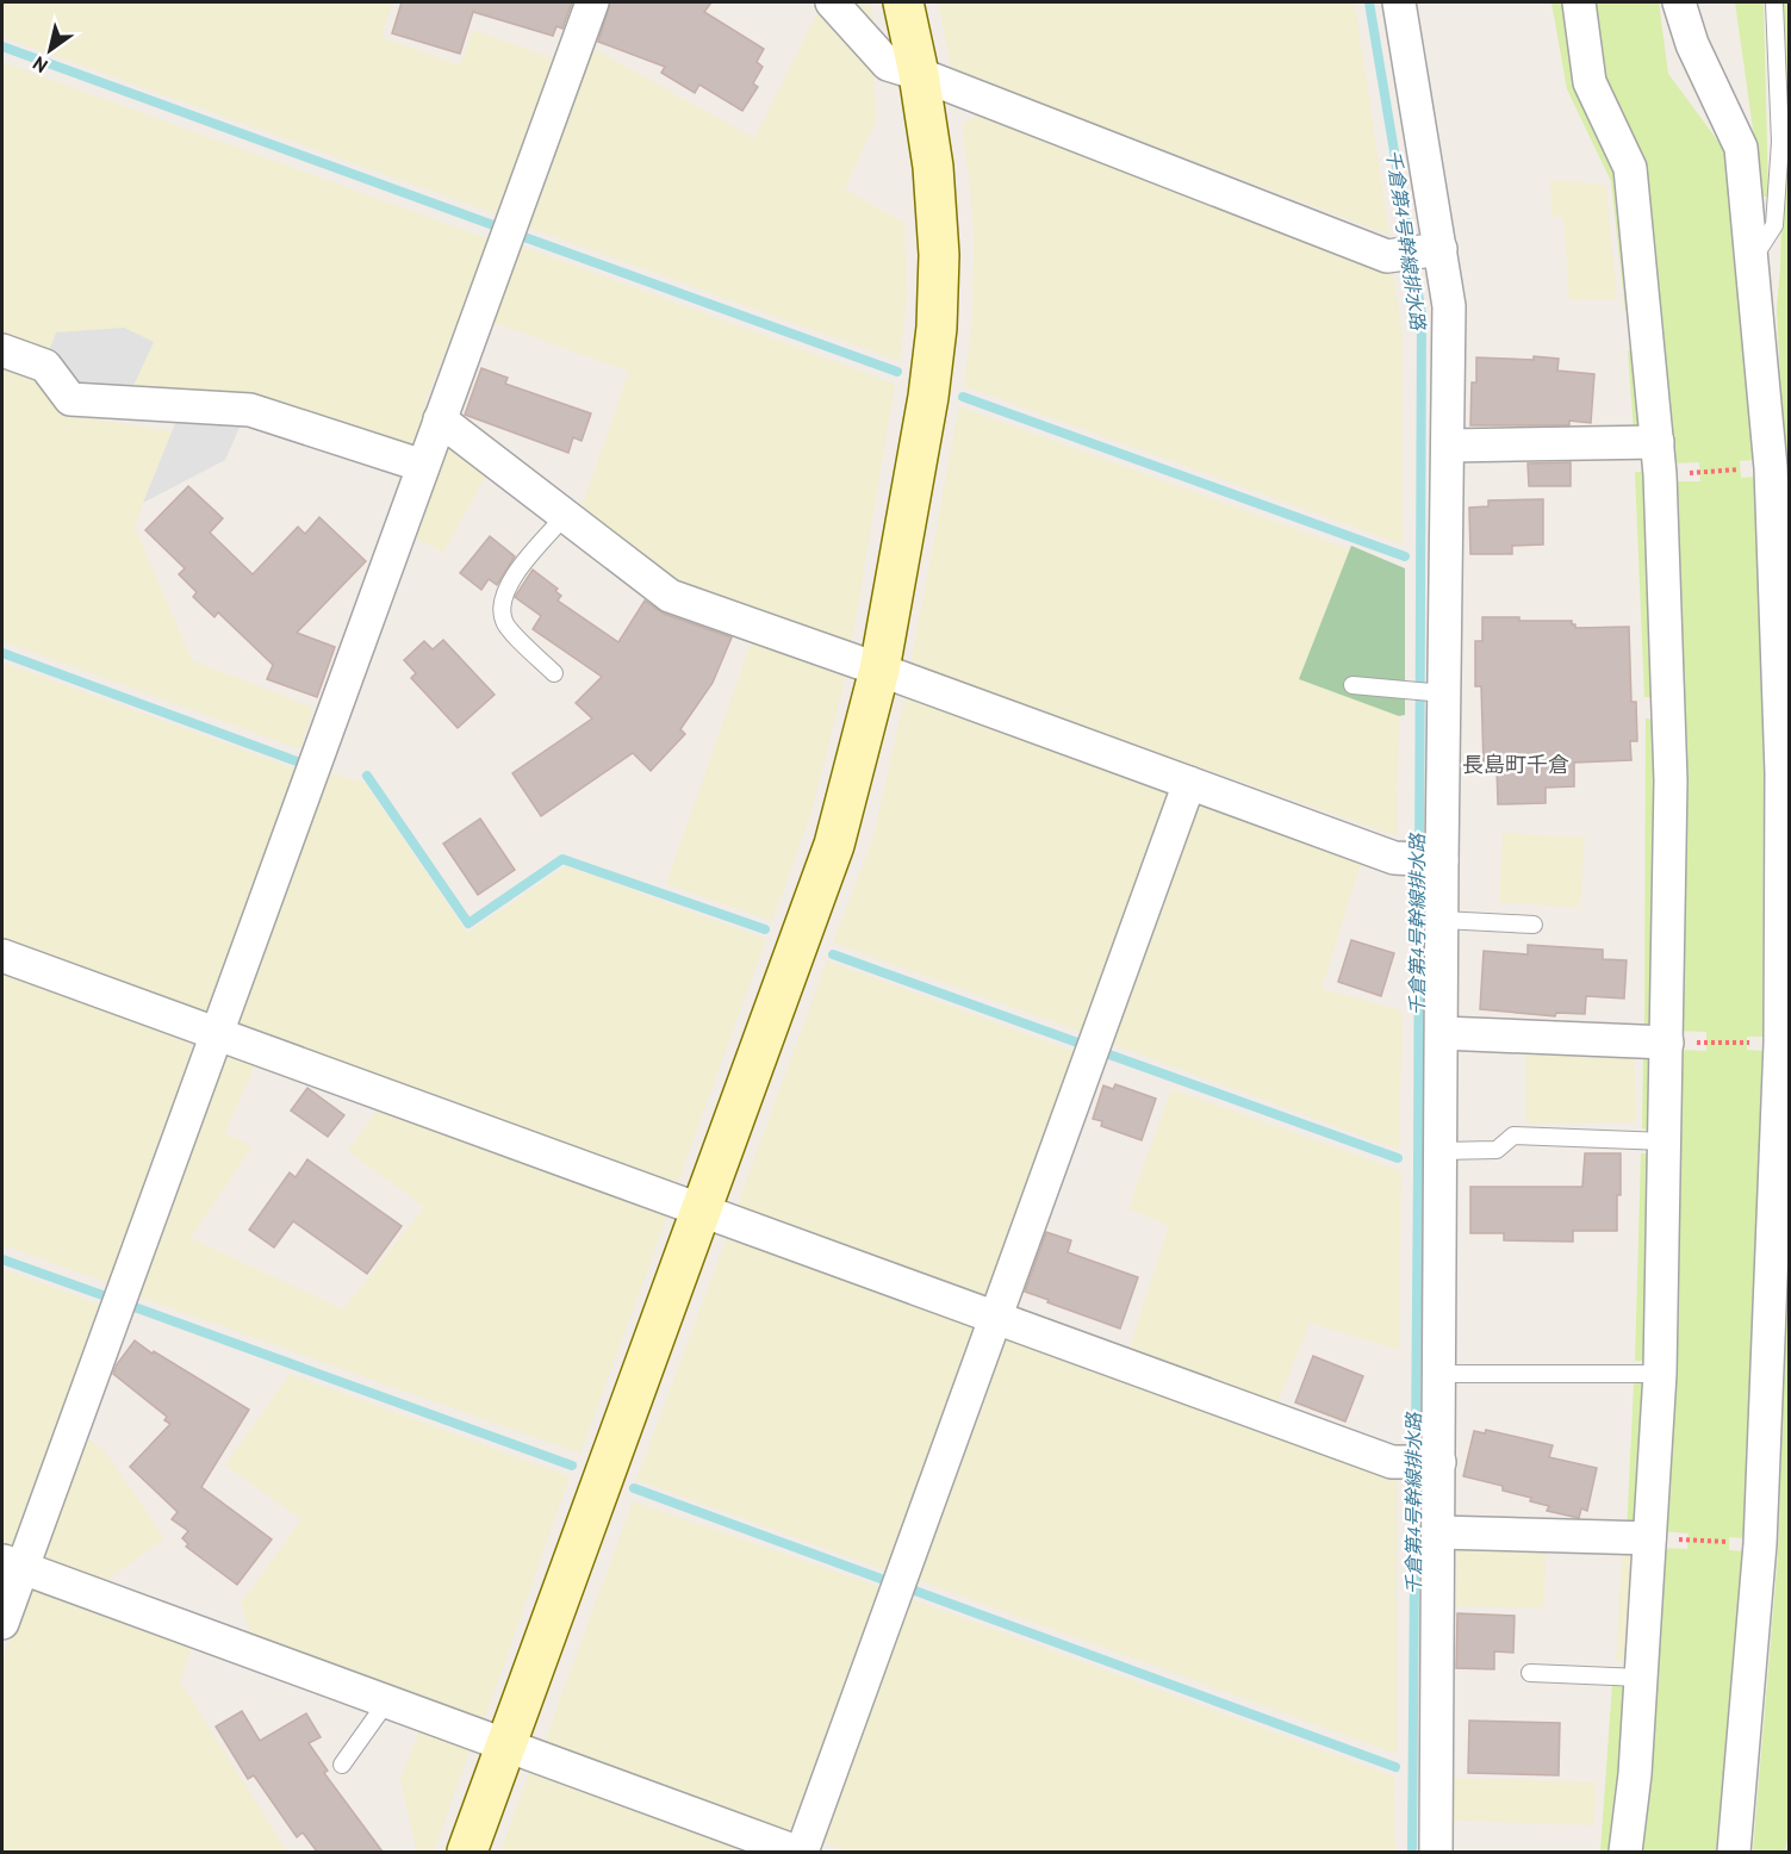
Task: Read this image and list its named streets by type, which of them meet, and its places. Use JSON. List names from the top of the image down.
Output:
{
  "districts": ["長島町千倉"],
  "water": ["千倉第4号幹線排水路"],
  "north": "bottom left"
}
